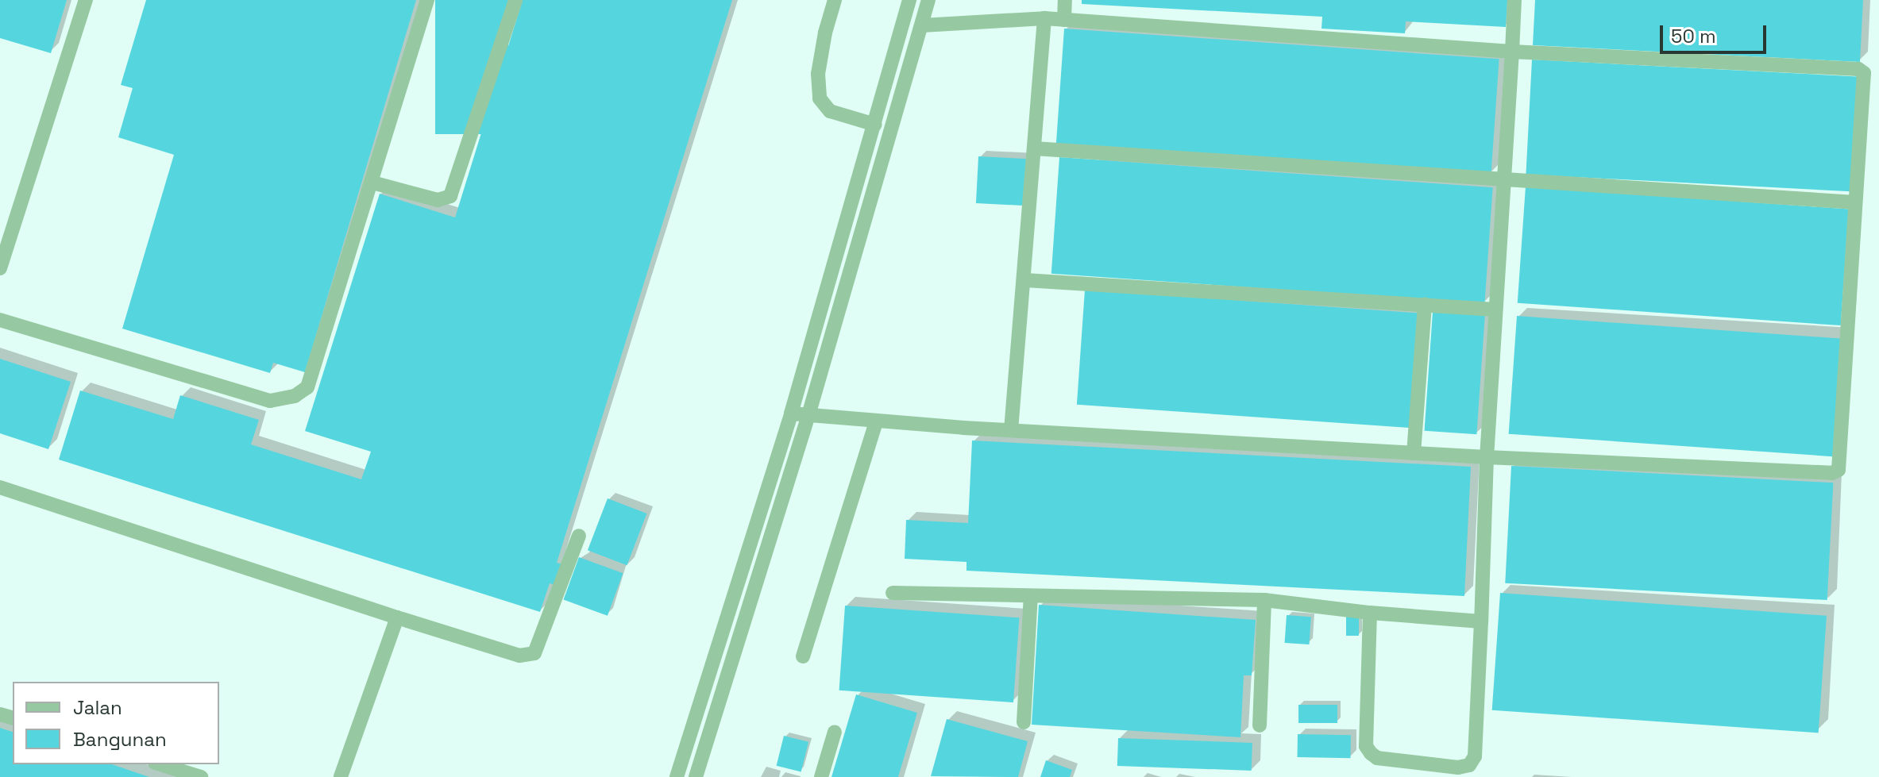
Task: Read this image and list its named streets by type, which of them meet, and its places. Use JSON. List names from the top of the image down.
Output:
{
  "legend": ["Jalan", "Bangunan"],
  "scale_bar": "50 m"
}
